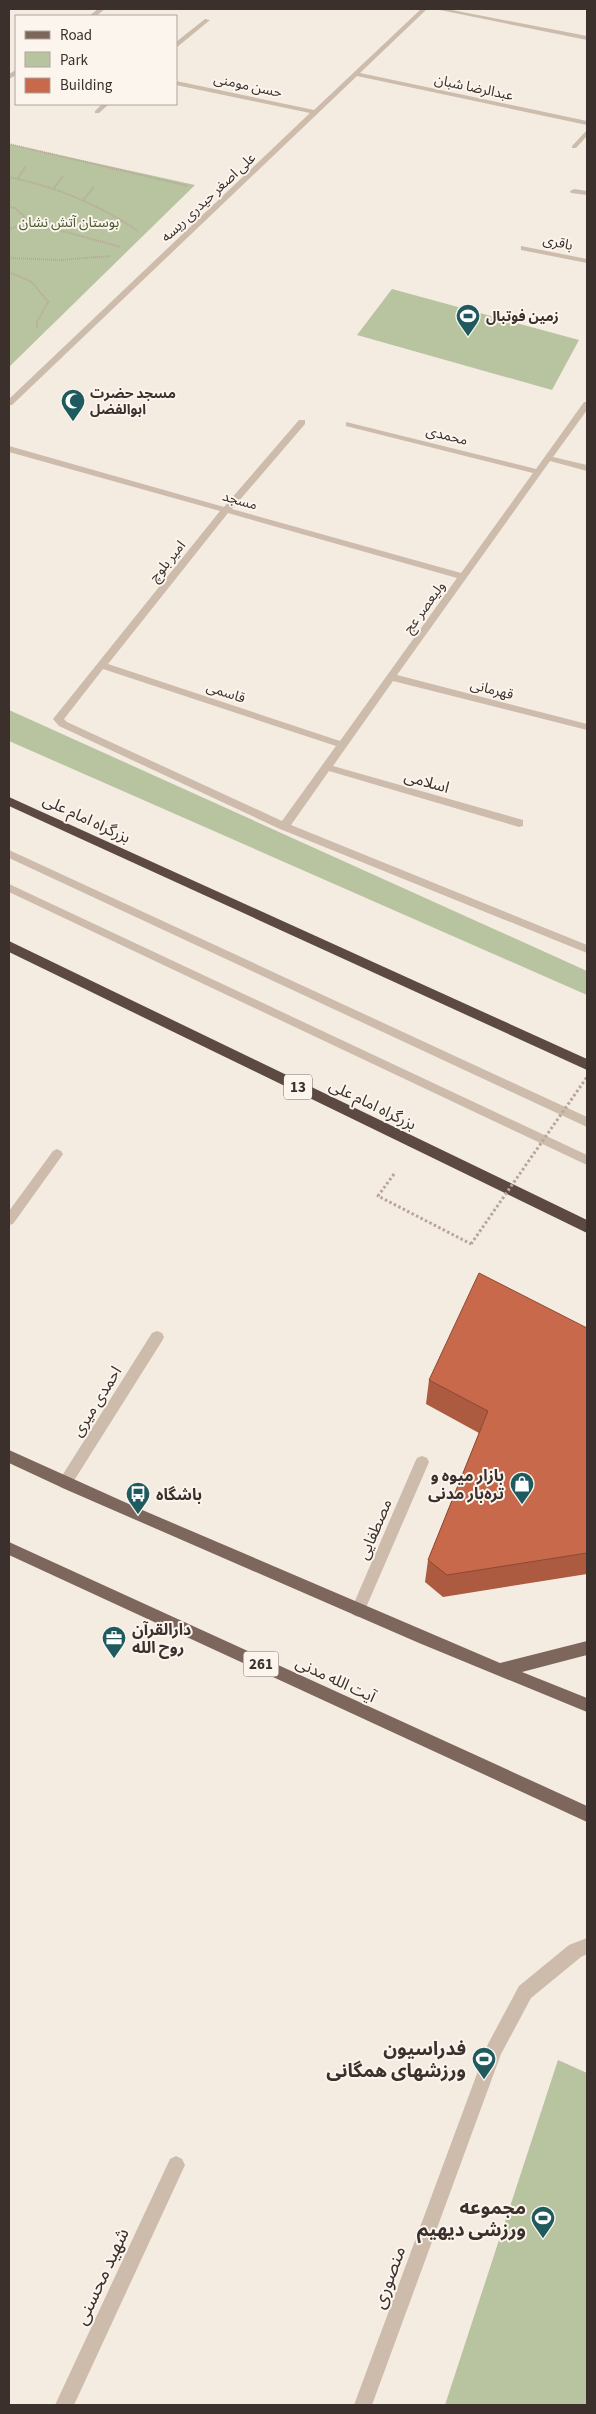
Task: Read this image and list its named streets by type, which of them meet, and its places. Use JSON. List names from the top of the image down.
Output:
{
  "streets": {
    "highway": ["بزرگراه امام علی", "13"],
    "main road": ["261", "آیت الله مدنی"],
    "street": [
      "حسن مومنی",
      "عبدالرضا شبان",
      "علی اصغر حیدری ریسه",
      "باقری",
      "محمدی",
      "مسجد",
      "امیر بلوچ",
      "ولیعصر عج",
      "قهرمانی",
      "قاسمی",
      "اسلامی",
      "احمدی میری",
      "مصطفایی",
      "شهید محسنی",
      "منصوری"
    ]
  },
  "crossings": [
    ["حسن مومنی", "علی اصغر حیدری ریسه"],
    ["عبدالرضا شبان", "علی اصغر حیدری ریسه"],
    ["محمدی", "ولیعصر عج"],
    ["مسجد", "امیر بلوچ"],
    ["مسجد", "ولیعصر عج"],
    ["امیر بلوچ", "ولیعصر عج"],
    ["امیر بلوچ", "قاسمی"],
    ["ولیعصر عج", "قهرمانی"],
    ["ولیعصر عج", "قاسمی"],
    ["ولیعصر عج", "اسلامی"]
  ],
  "parks": ["بوستان آتش نشان"],
  "places": {
    "sports": ["زمین فوتبال", "فدراسیون ورزشهای همگانی", "مجموعه ورزشی دیهیم"],
    "mosque": ["مسجد حضرت ابوالفضل"],
    "shop": ["بازار میوه و تره‌بار مدنی"],
    "bus stop": ["باشگاه"],
    "office": ["دارالقرآن روح الله"]
  },
  "legend": ["Road", "Park", "Building"]
}
